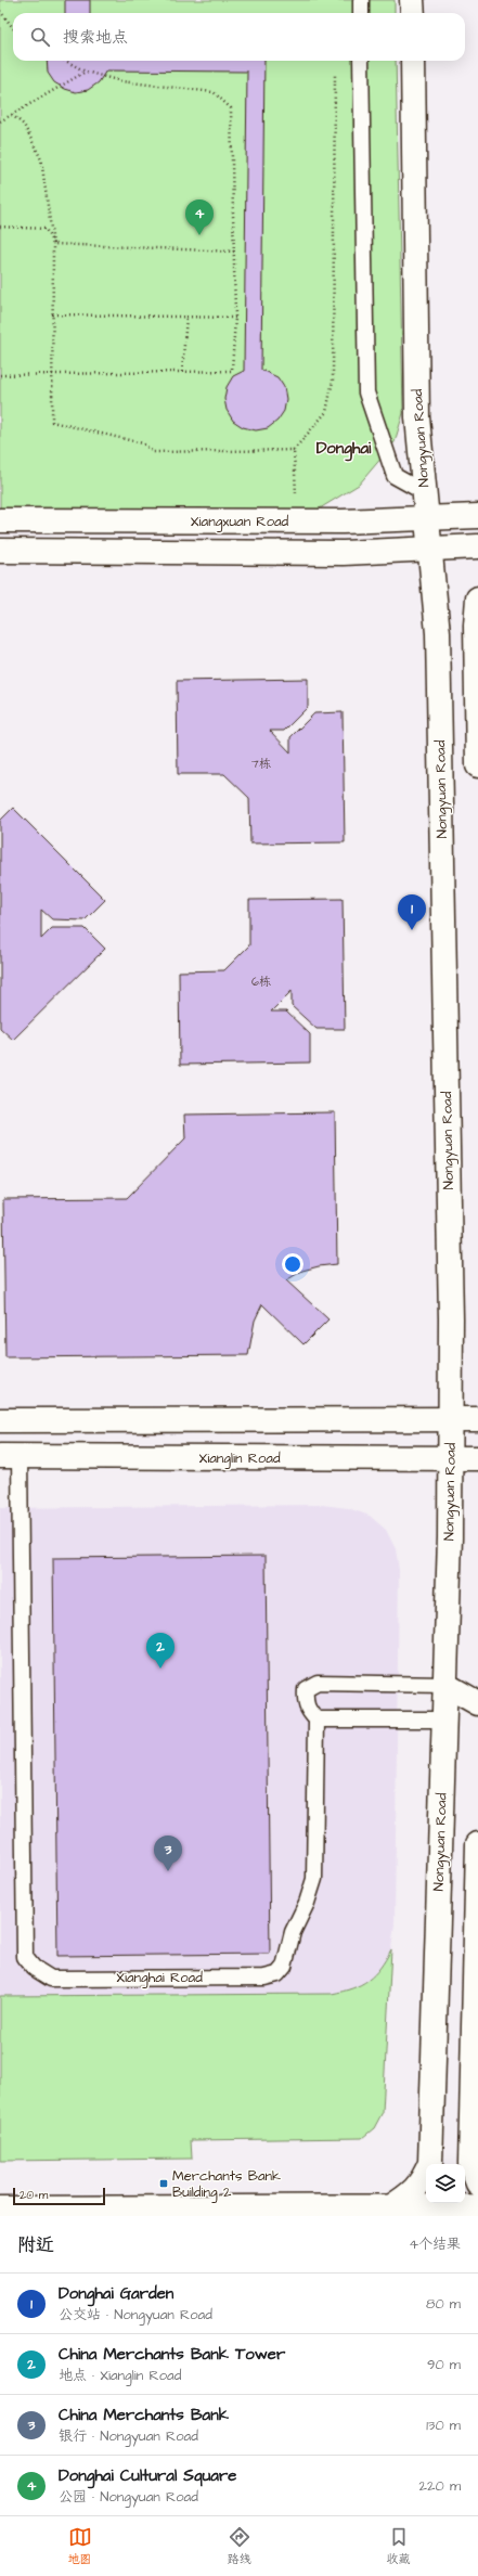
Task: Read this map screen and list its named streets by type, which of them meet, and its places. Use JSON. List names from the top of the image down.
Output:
{
  "streets": {
    "main road": ["Nongyuan Road", "Xiangxuan Road", "Xianglin Road"],
    "lane": ["Xianghai Road"]
  },
  "crossings": [
    ["Nongyuan Road", "Xiangxuan Road"],
    ["Nongyuan Road", "Xianglin Road"],
    ["Xianglin Road", "Xianghai Road"]
  ],
  "districts": ["Donghai"],
  "places": {
    "transit": ["Merchants Bank Building 2"]
  },
  "house_numbers": ["7栋", "6栋"],
  "scale_bar": "20 m",
  "page": {
    "search": "搜索地点",
    "pins": [
      "4",
      "1",
      "2",
      "3"
    ],
    "scale": "20 m",
    "heading": ["附近", "4个结果"],
    "list": [
      {
        "mark": "1",
        "name": "Donghai Garden",
        "note": "公交站 · Nongyuan Road",
        "value": "80 m"
      },
      {
        "mark": "2",
        "name": "China Merchants Bank Tower",
        "note": "地点 · Xianglin Road",
        "value": "90 m"
      },
      {
        "mark": "3",
        "name": "China Merchants Bank",
        "note": "银行 · Nongyuan Road",
        "value": "130 m"
      },
      {
        "mark": "4",
        "name": "Donghai Cultural Square",
        "note": "公园 · Nongyuan Road",
        "value": "220 m"
      }
    ],
    "nav": ["地图", "路线", "收藏"]
  }
}
